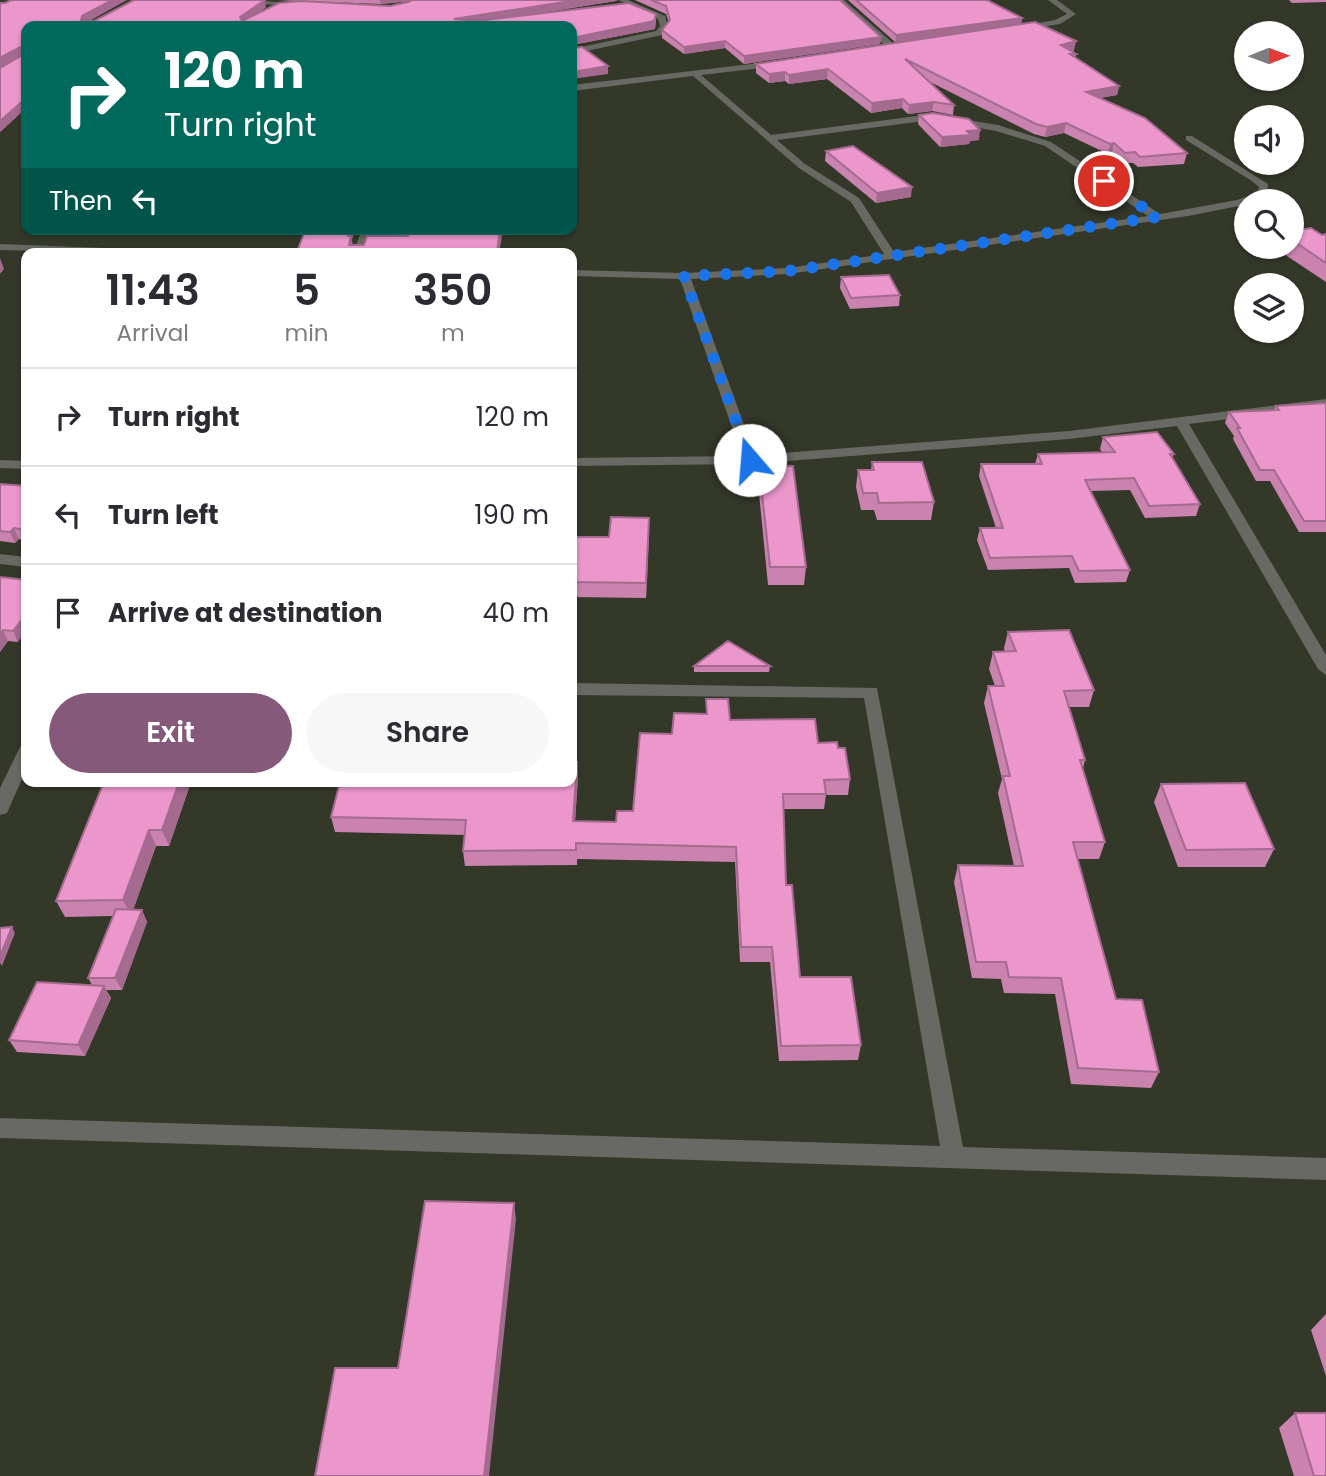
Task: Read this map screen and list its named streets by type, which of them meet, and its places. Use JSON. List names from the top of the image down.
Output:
{
  "north": "right",
  "page": {
    "turn": ["120 m", "Turn right"],
    "then": "Then",
    "eta": [
      "11:43",
      "Arrival",
      "5",
      "min",
      "350",
      "m"
    ],
    "list": [
      {
        "name": "Turn right",
        "value": "120 m"
      },
      {
        "name": "Turn left",
        "value": "190 m"
      },
      {
        "name": "Arrive at destination",
        "value": "40 m"
      }
    ],
    "buttons": ["Exit", "Share"]
  }
}
